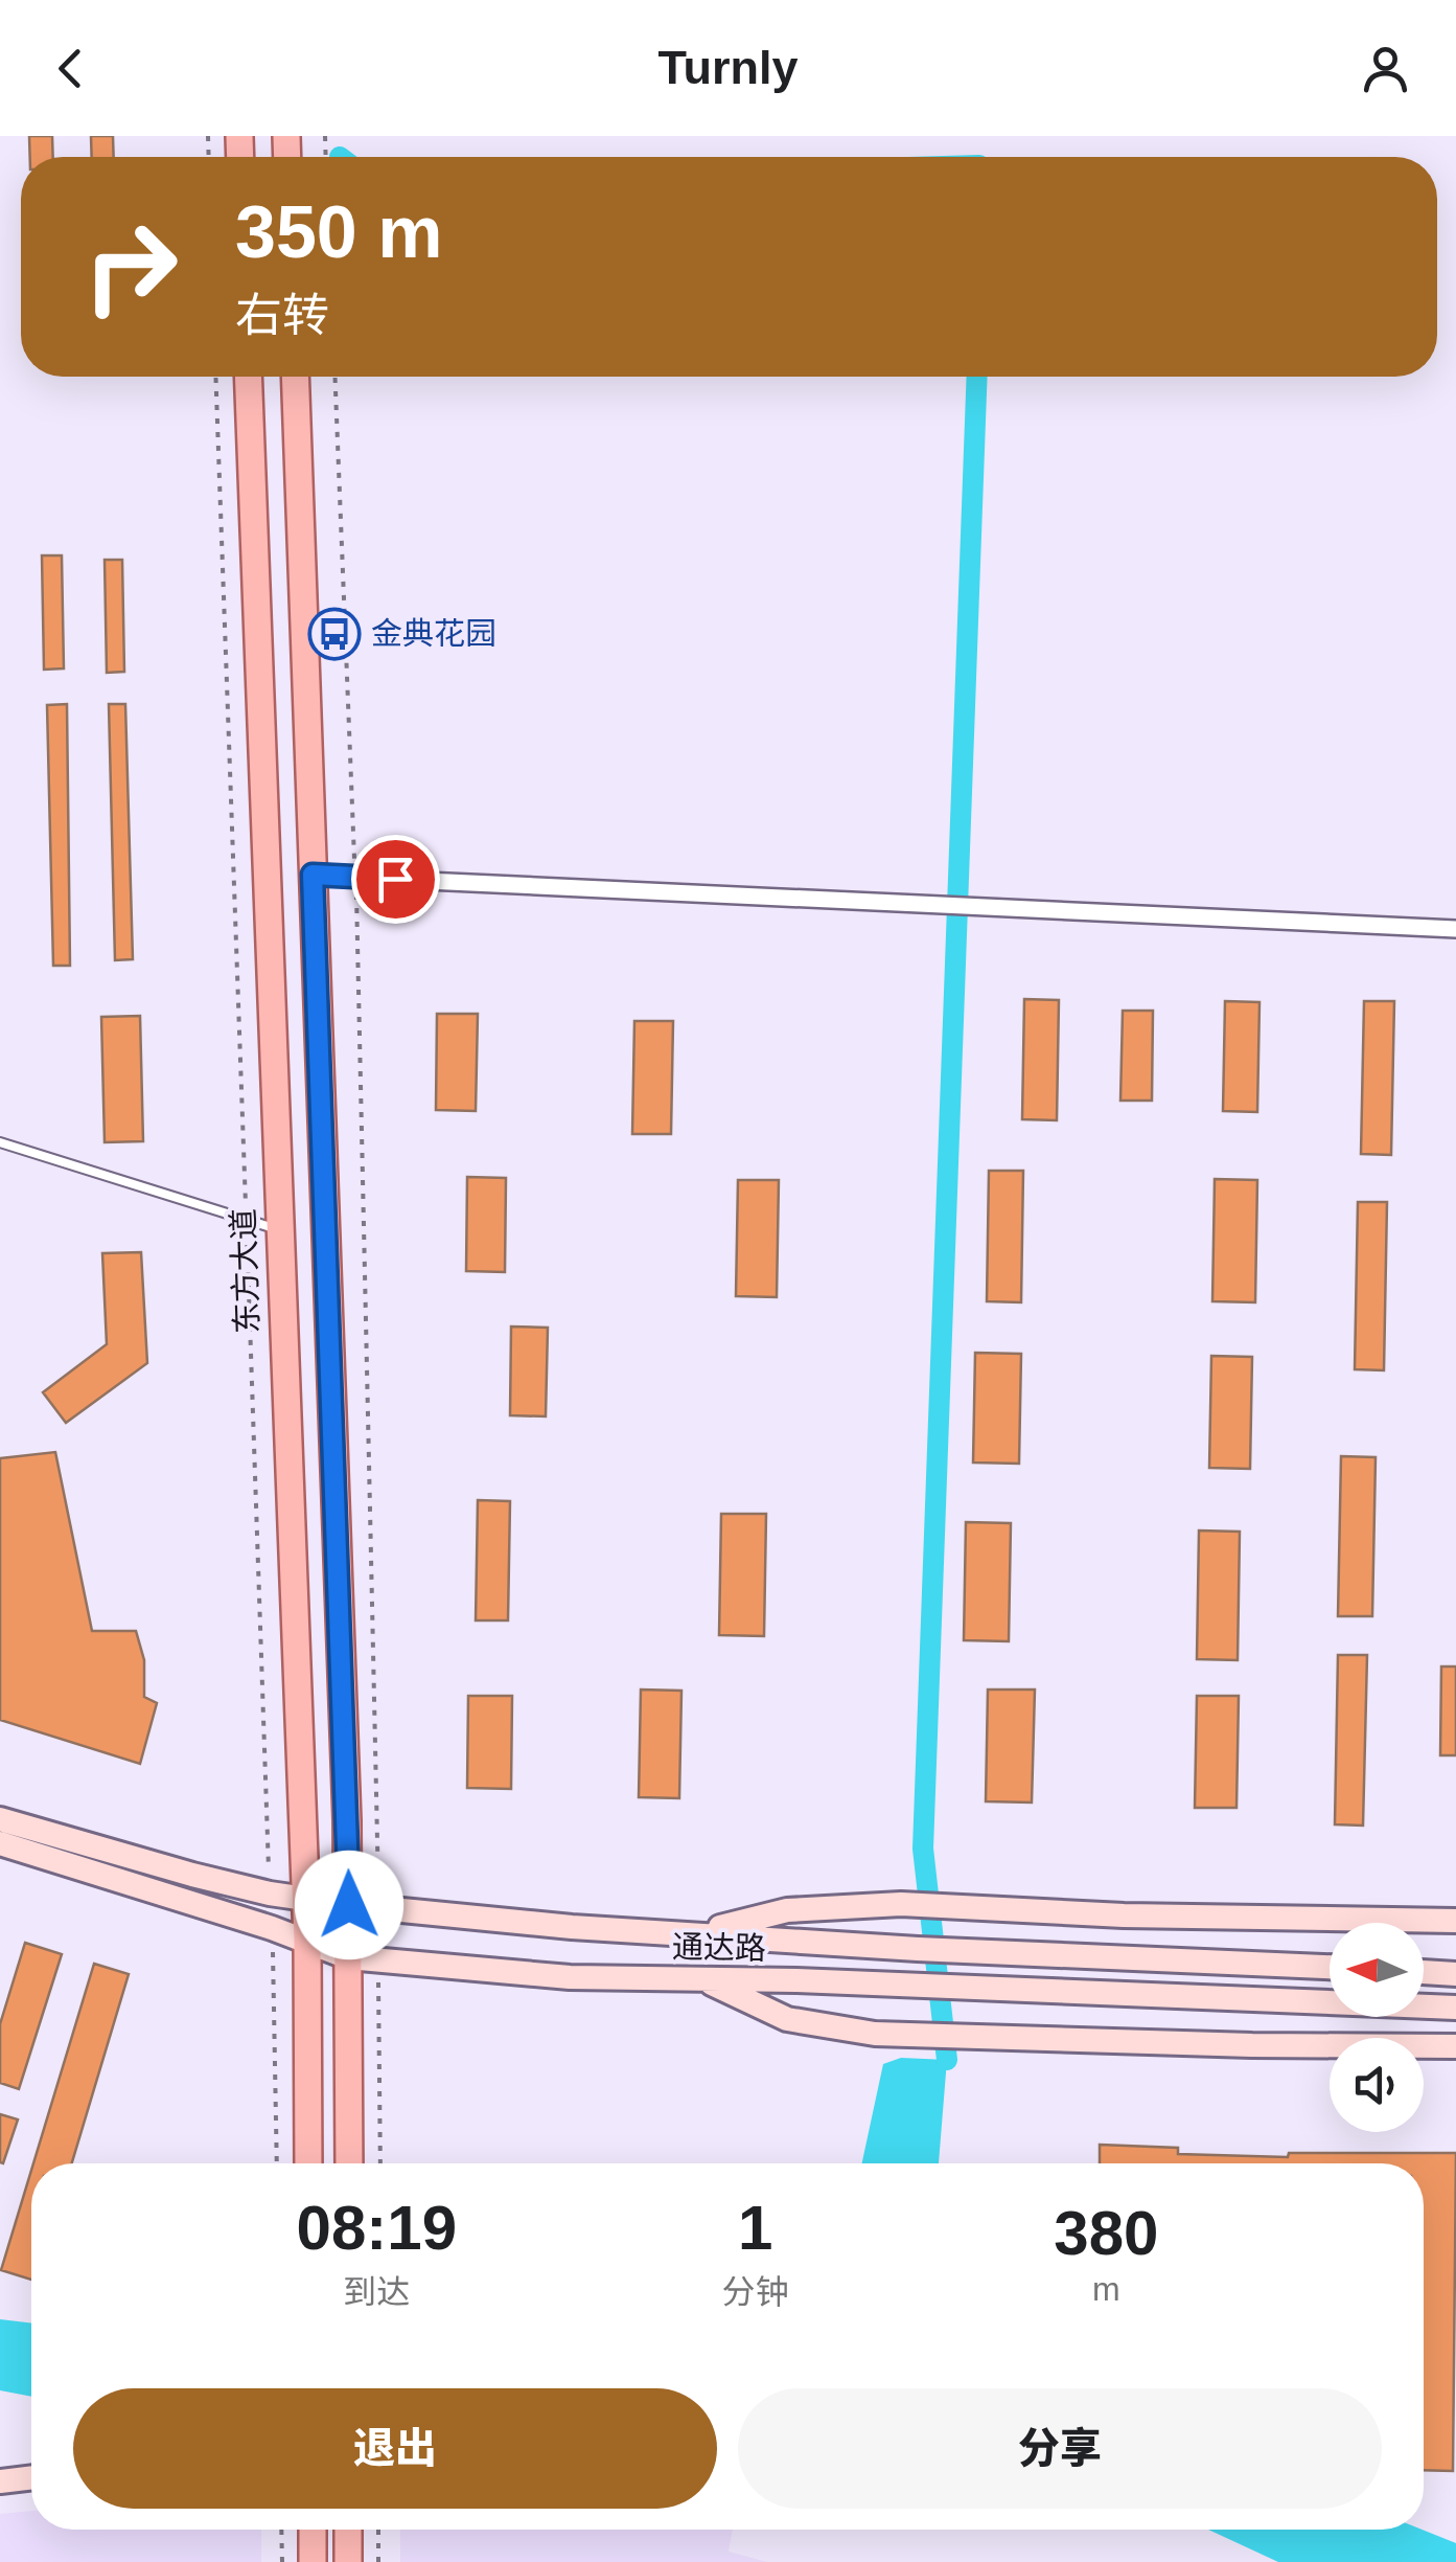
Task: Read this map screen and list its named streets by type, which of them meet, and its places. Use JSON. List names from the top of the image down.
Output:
{
  "streets": {
    "main road": ["东方大道", "通达路"]
  },
  "crossings": [
    ["东方大道", "通达路"]
  ],
  "places": {
    "bus stop": ["金典花园"]
  },
  "north": "left",
  "page": {
    "header": "Turnly",
    "turn": ["350 m", "右转"],
    "eta": [
      "08:19",
      "到达",
      "1",
      "分钟",
      "380",
      "m"
    ],
    "buttons": ["退出", "分享"]
  }
}
